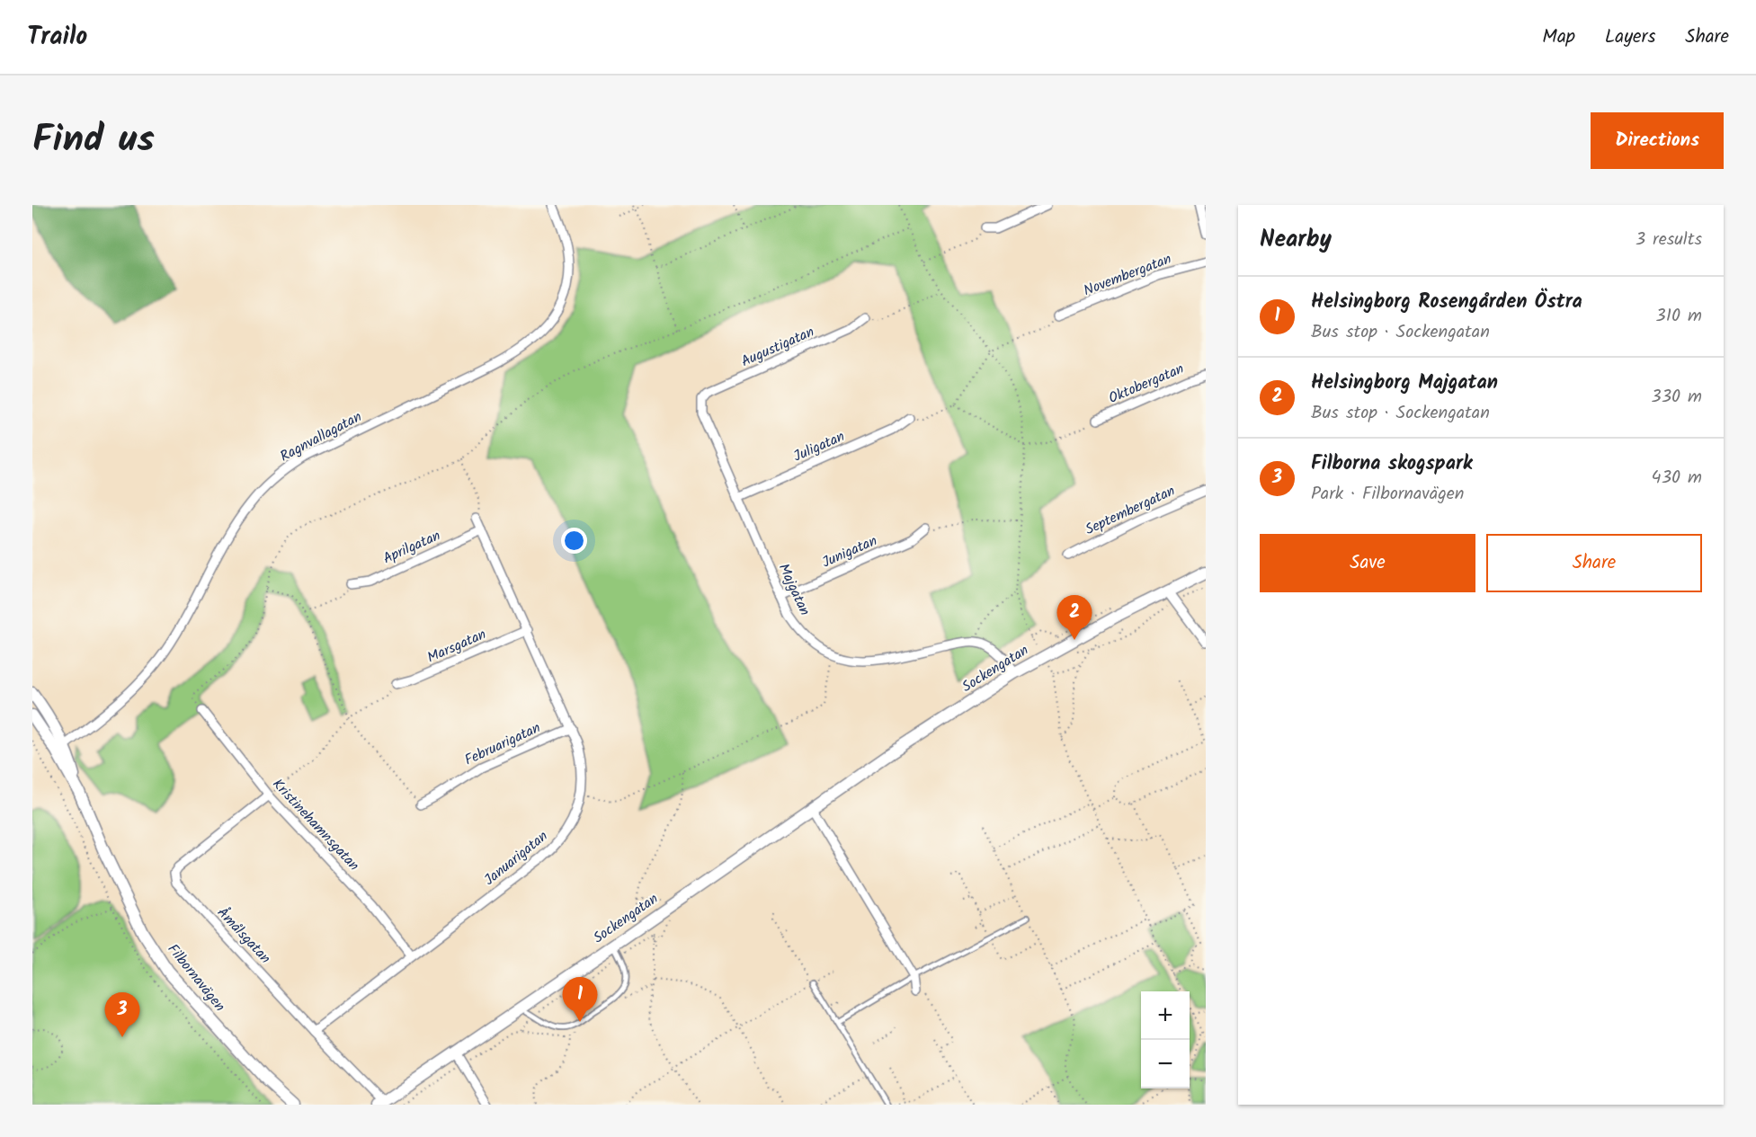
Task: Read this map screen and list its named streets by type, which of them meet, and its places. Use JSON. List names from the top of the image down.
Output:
{
  "streets": {
    "street": [
      "Novembergatan",
      "Augustigatan",
      "Oktobergatan",
      "Ragnvallagatan",
      "Juligatan",
      "Septembergatan",
      "Aprilgatan",
      "Junigatan",
      "Majgatan",
      "Marsgatan",
      "Sockengatan",
      "Februarigatan",
      "Kristinehamnsgatan",
      "Januarigatan",
      "Åmålsgatan",
      "Filbornavägen"
    ]
  },
  "crossings": [
    ["Augustigatan", "Majgatan"],
    ["Ragnvallagatan", "Filbornavägen"],
    ["Juligatan", "Majgatan"],
    ["Aprilgatan", "Januarigatan"],
    ["Junigatan", "Majgatan"],
    ["Marsgatan", "Januarigatan"],
    ["Sockengatan", "Åmålsgatan"],
    ["Februarigatan", "Januarigatan"],
    ["Kristinehamnsgatan", "Januarigatan"],
    ["Kristinehamnsgatan", "Åmålsgatan"],
    ["Januarigatan", "Åmålsgatan"]
  ],
  "page": {
    "header": "Trailo",
    "nav": ["Map", "Layers", "Share"],
    "title": "Find us",
    "buttons": [
      "Directions",
      ["Save", "Share"]
    ],
    "heading": ["Nearby", "3 results"],
    "list": [
      {
        "mark": "1",
        "name": "Helsingborg Rosengården Östra",
        "note": "Bus stop · Sockengatan",
        "value": "310 m"
      },
      {
        "mark": "2",
        "name": "Helsingborg Majgatan",
        "note": "Bus stop · Sockengatan",
        "value": "330 m"
      },
      {
        "mark": "3",
        "name": "Filborna skogspark",
        "note": "Park · Filbornavägen",
        "value": "430 m"
      }
    ],
    "pins": ["2", "1", "3"],
    "map_buttons": ["+", "−"]
  }
}
